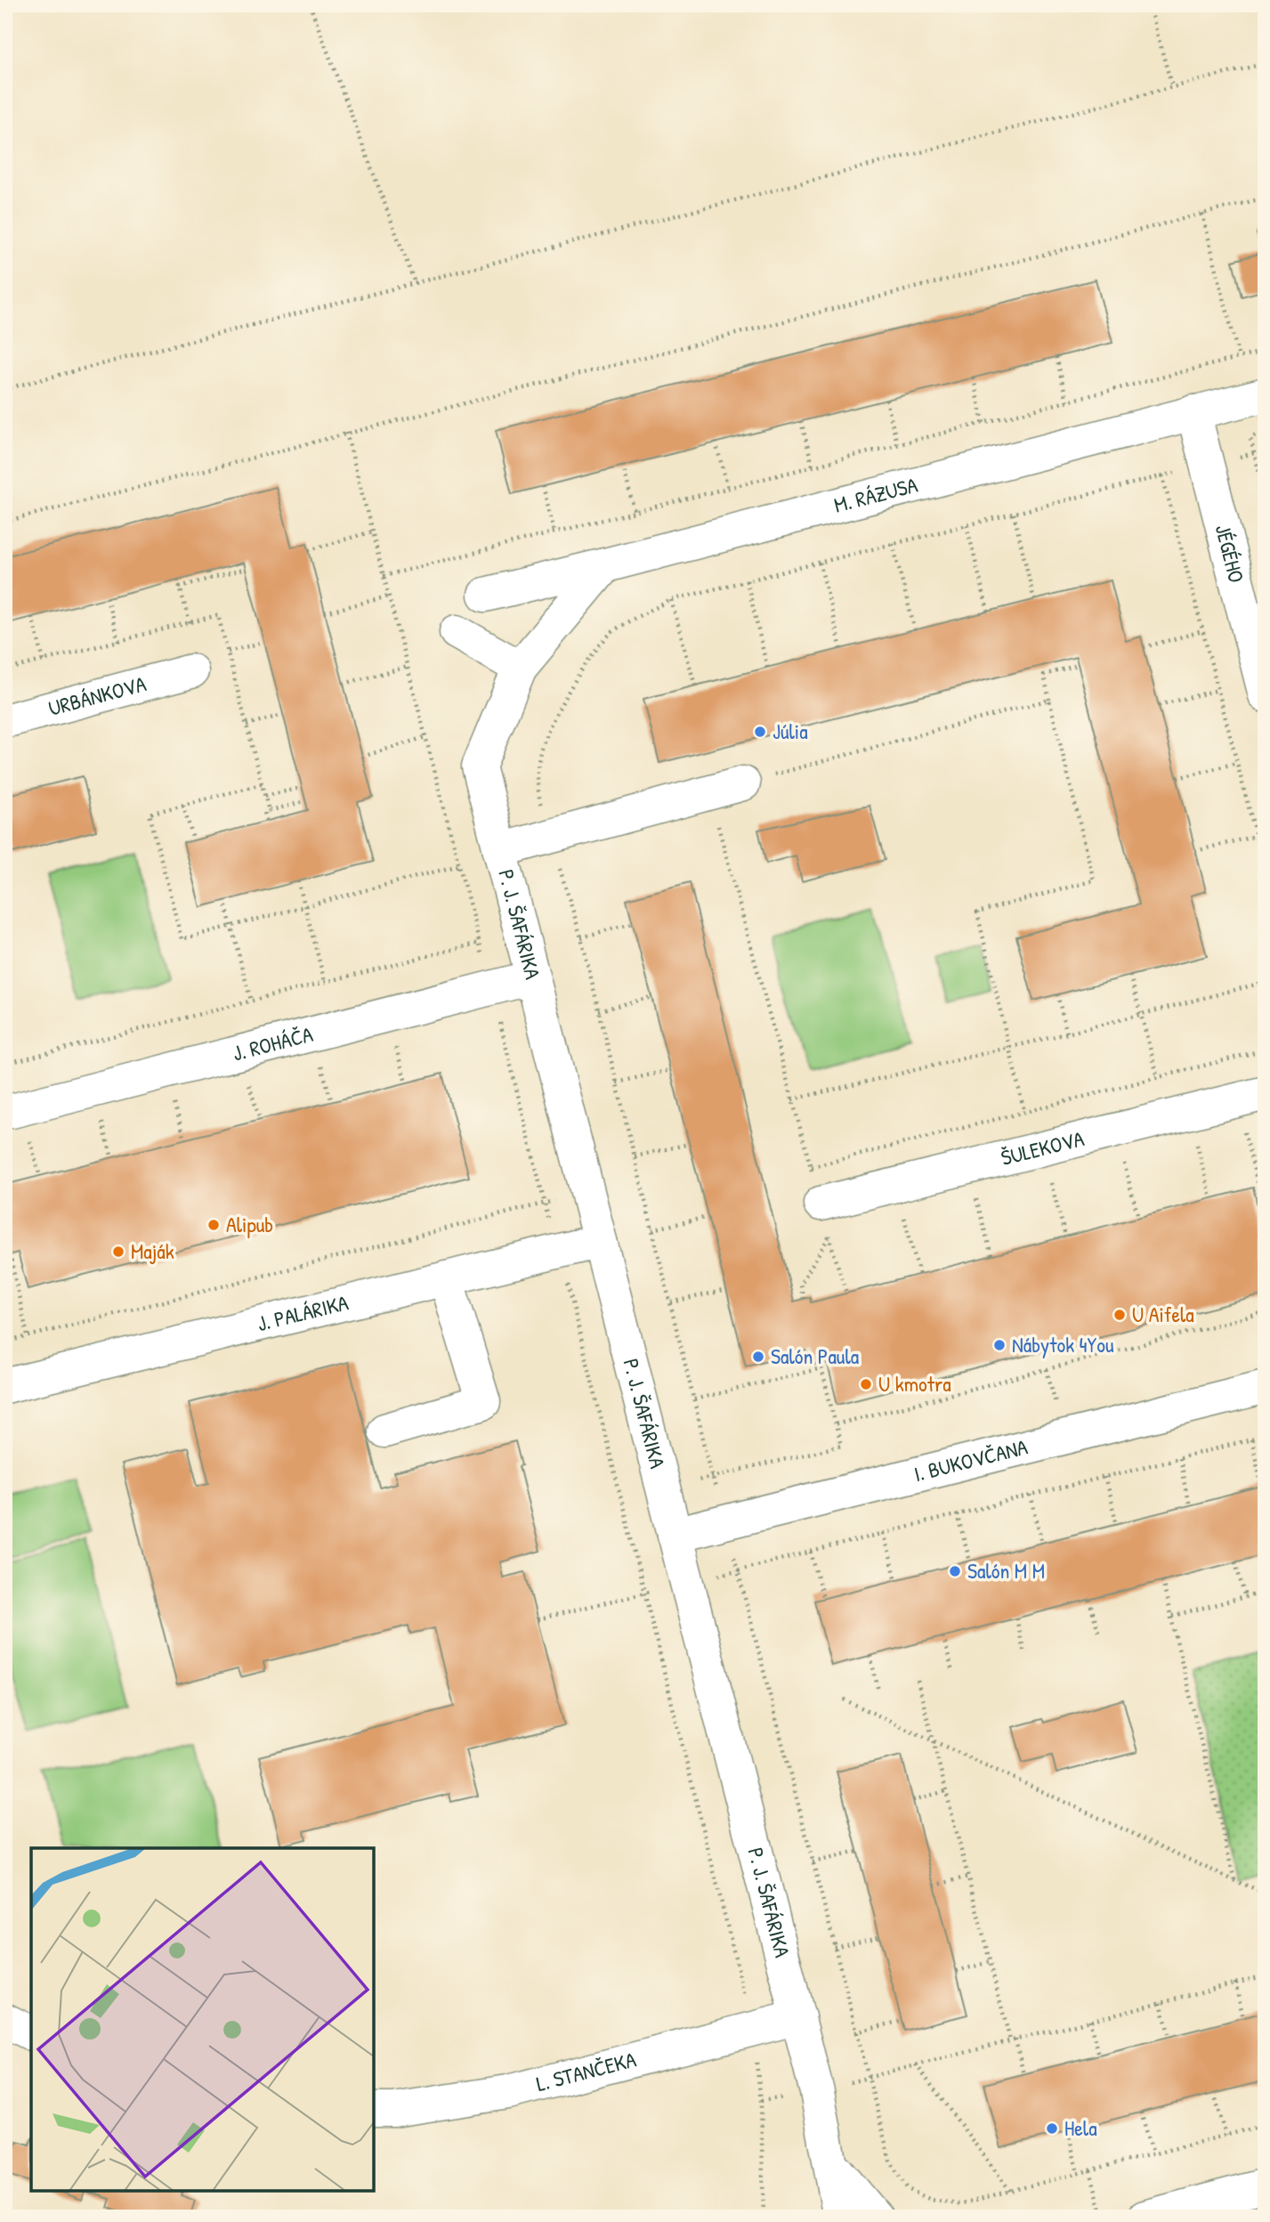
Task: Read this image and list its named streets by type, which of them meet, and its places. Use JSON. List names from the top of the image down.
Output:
{
  "streets": {
    "street": [
      "M. RÁZUSA",
      "JÉGÉHO",
      "URBÁNKOVA",
      "P. J. ŠAFÁRIKA",
      "J. ROHÁČA",
      "ŠULEKOVA",
      "J. PALÁRIKA",
      "I. BUKOVČANA",
      "L. STANČEKA"
    ]
  },
  "crossings": [
    ["M. RÁZUSA", "JÉGÉHO"],
    ["M. RÁZUSA", "P. J. ŠAFÁRIKA"],
    ["P. J. ŠAFÁRIKA", "J. ROHÁČA"],
    ["P. J. ŠAFÁRIKA", "J. PALÁRIKA"],
    ["P. J. ŠAFÁRIKA", "I. BUKOVČANA"],
    ["P. J. ŠAFÁRIKA", "L. STANČEKA"]
  ],
  "places": [
    "Júlia",
    "Alipub",
    "Maják",
    "U Aifela",
    "Nábytok 4You",
    "Salón Paula",
    "U kmotra",
    "Salón M M",
    "Hela"
  ]
}
